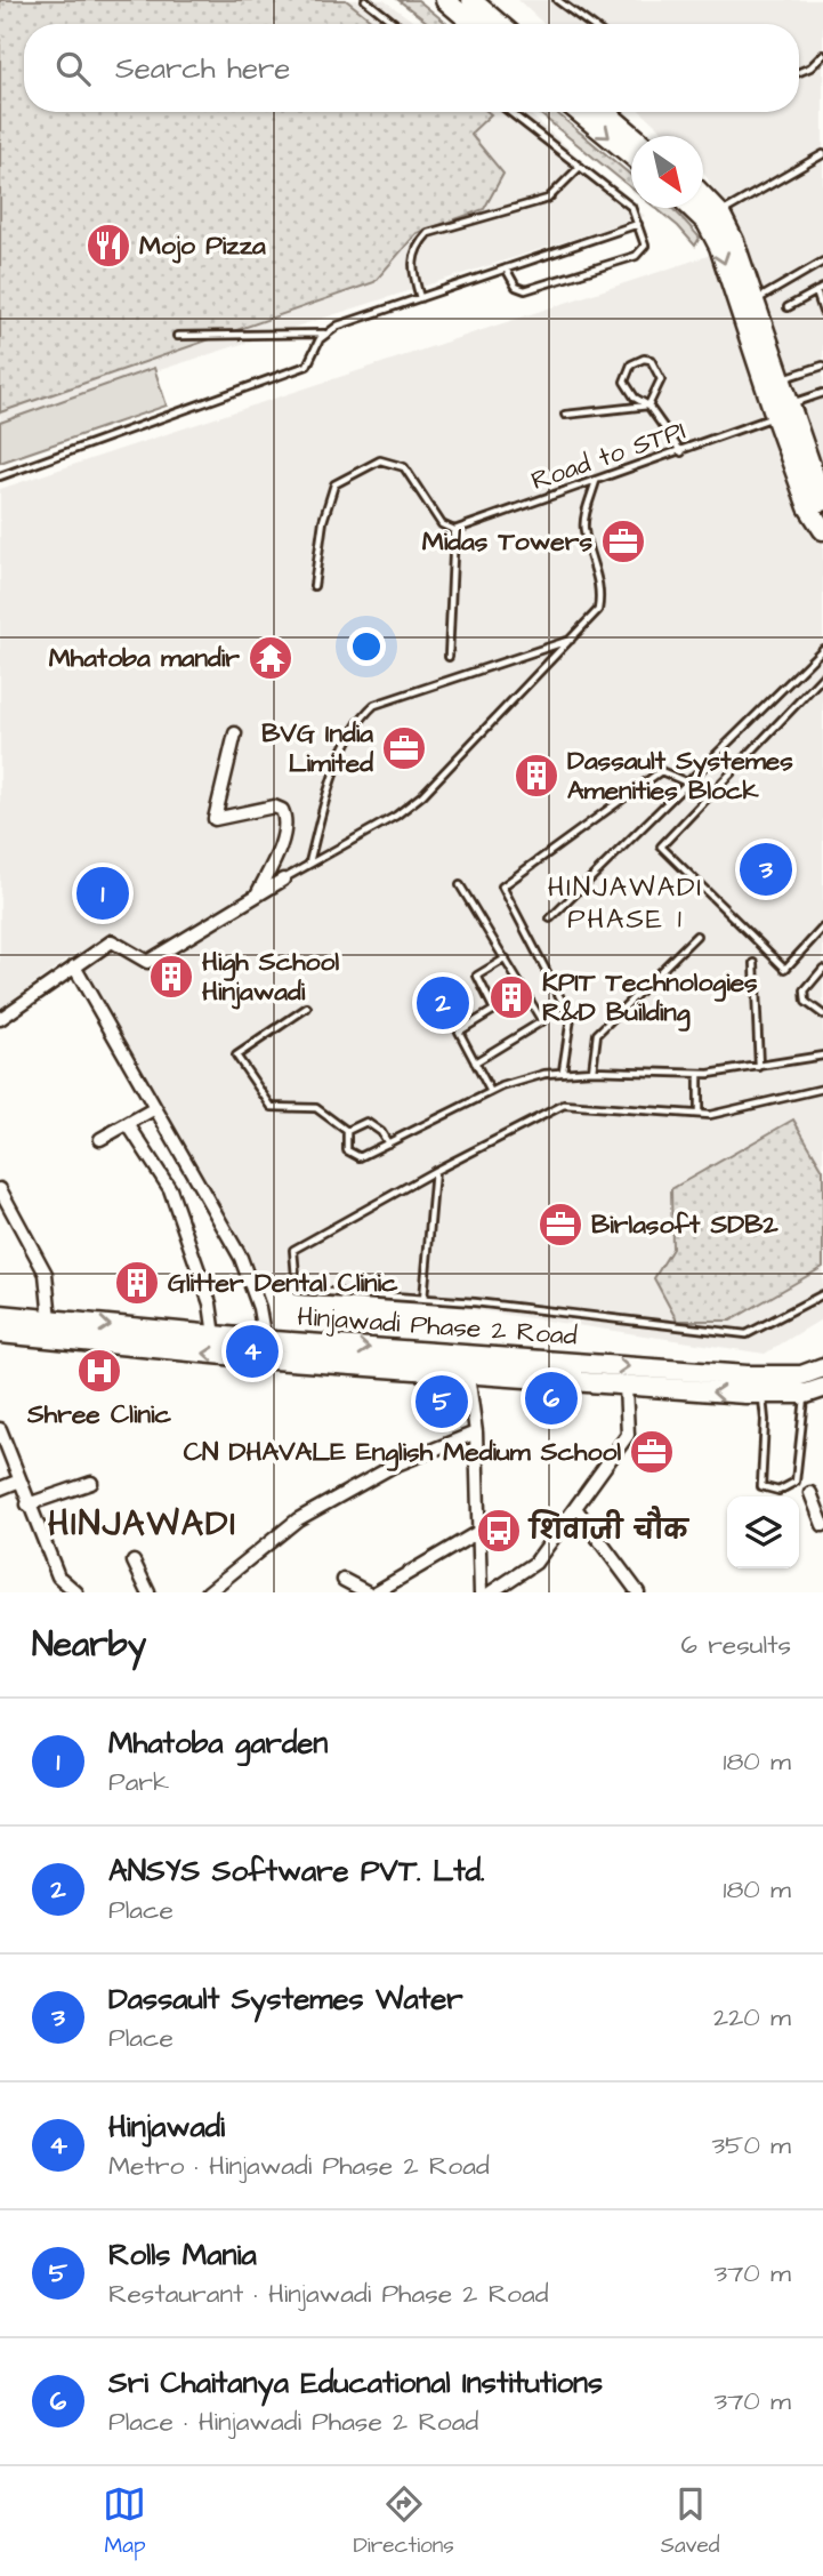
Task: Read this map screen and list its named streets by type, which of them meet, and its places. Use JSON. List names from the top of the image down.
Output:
{
  "streets": {
    "main road": ["Hinjawadi Phase 2 Road"],
    "lane": ["Road to STPI"]
  },
  "districts": ["HINJAWADI PHASE 1", "HINJAWADI"],
  "places": {
    "restaurant": ["Mojo Pizza"],
    "office": [
      "Midas Towers",
      "BVG India Limited",
      "Birlasoft SDB2",
      "CN DHAVALE English Medium School"
    ],
    "temple": ["Mhatoba mandir"],
    "building": [
      "Dassault Systemes Amenities Block",
      "High School Hinjawadi",
      "KPIT Technologies R&D Building",
      "Glitter Dental Clinic"
    ],
    "hospital": ["Shree Clinic"],
    "bus stop": ["शिवाजी चौक"]
  },
  "north": "bottom right",
  "page": {
    "search": "Search here",
    "pins": [
      "3",
      "1",
      "2",
      "4",
      "6",
      "5"
    ],
    "heading": ["Nearby", "6 results"],
    "list": [
      {
        "mark": "1",
        "name": "Mhatoba garden",
        "note": "Park",
        "value": "180 m"
      },
      {
        "mark": "2",
        "name": "ANSYS Software PVT. Ltd.",
        "note": "Place",
        "value": "180 m"
      },
      {
        "mark": "3",
        "name": "Dassault Systemes Water",
        "note": "Place",
        "value": "220 m"
      },
      {
        "mark": "4",
        "name": "Hinjawadi",
        "note": "Metro · Hinjawadi Phase 2 Road",
        "value": "350 m"
      },
      {
        "mark": "5",
        "name": "Rolls Mania",
        "note": "Restaurant · Hinjawadi Phase 2 Road",
        "value": "370 m"
      },
      {
        "mark": "6",
        "name": "Sri Chaitanya Educational Institutions",
        "note": "Place · Hinjawadi Phase 2 Road",
        "value": "370 m"
      }
    ],
    "nav": ["Map", "Directions", "Saved"]
  }
}
